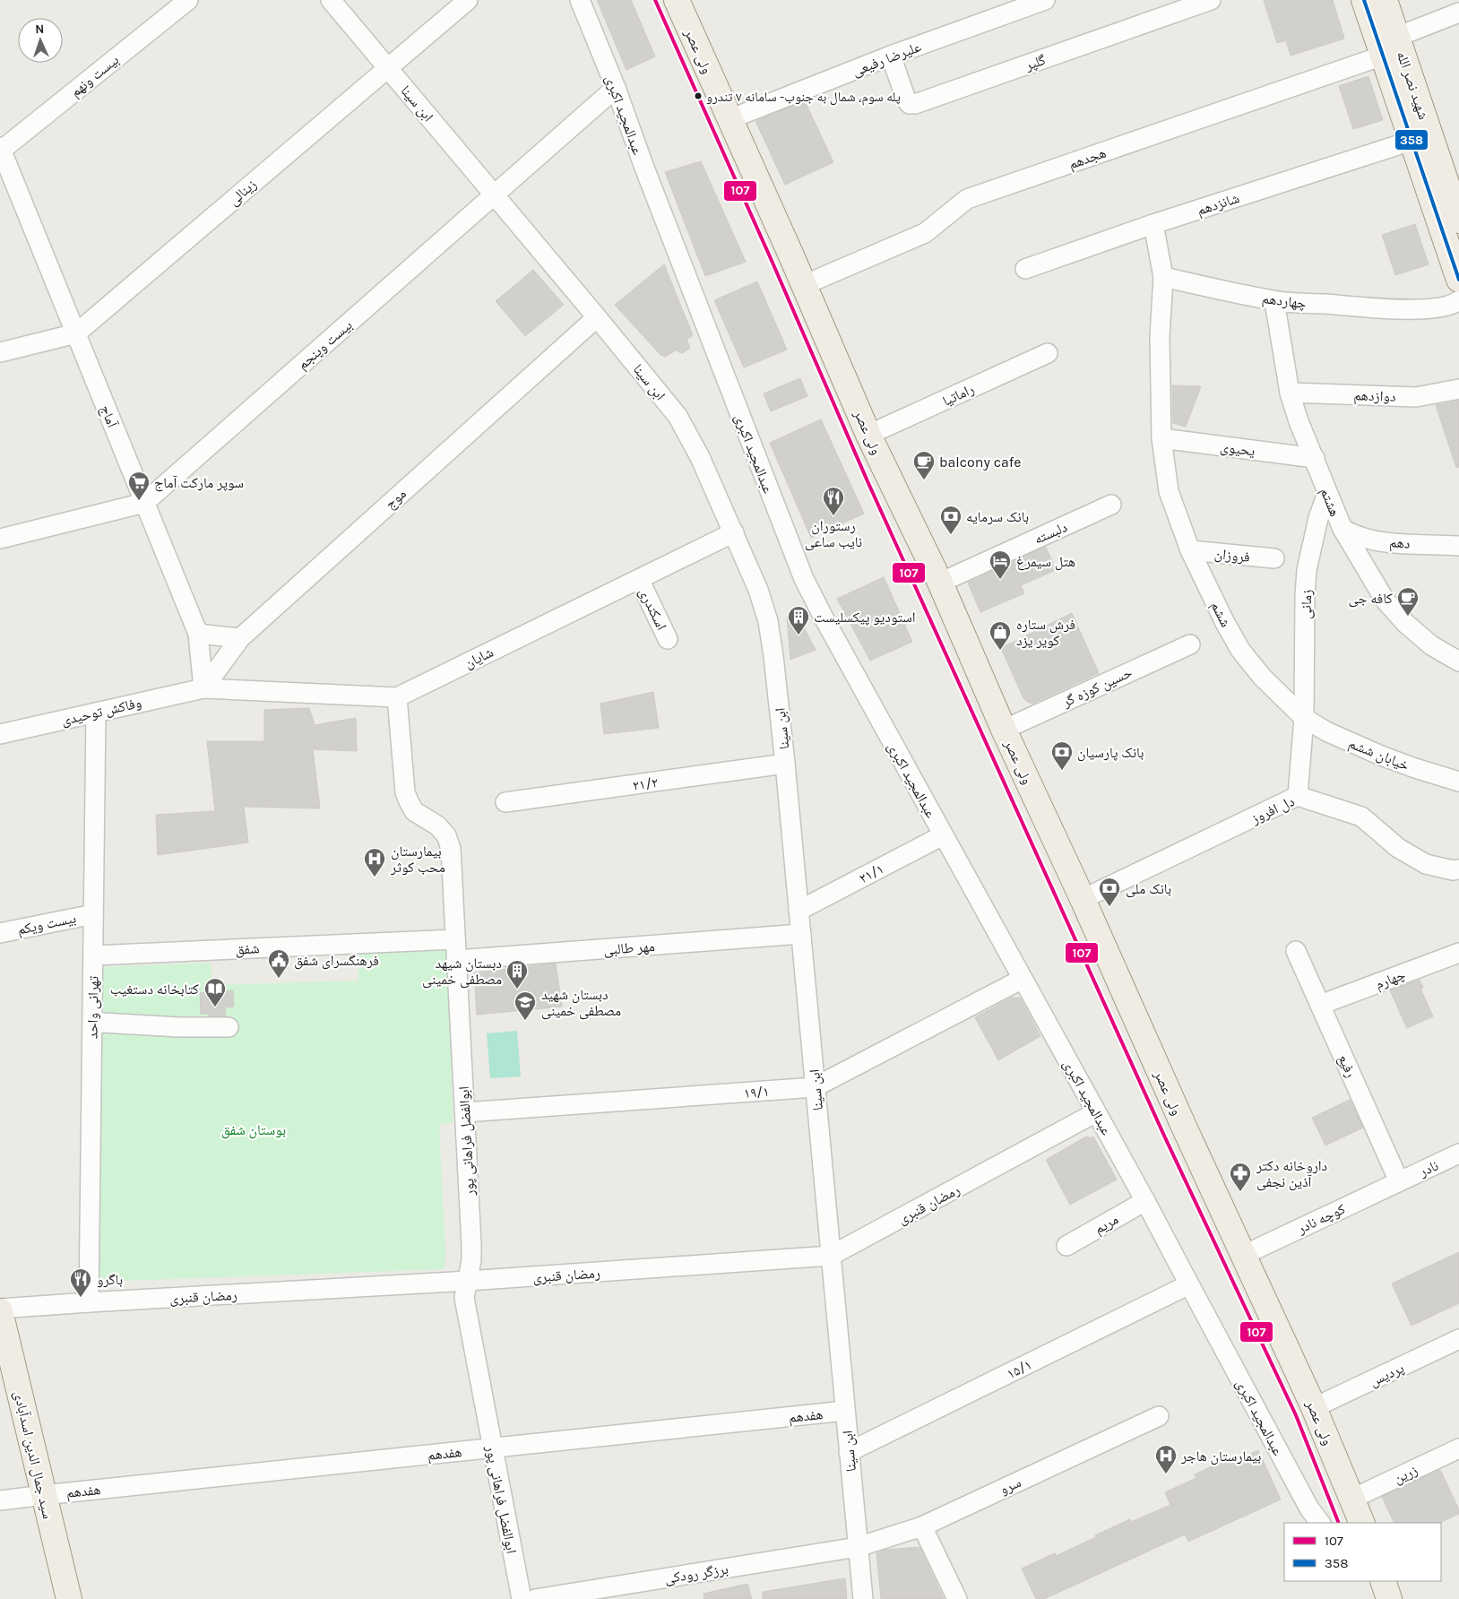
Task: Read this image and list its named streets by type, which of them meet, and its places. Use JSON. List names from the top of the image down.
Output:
{
  "streets": {
    "main road": ["ولی عصر", "شهید نصر الله", "سید جمال الدین اسدآبادی"],
    "street": [
      "علیرضا رفیعی",
      "گلپر",
      "بیست ونهم",
      "ابن سینا",
      "عبدالمجید اکبری",
      "هجدهم",
      "زینالی",
      "شانزدهم",
      "چهاردهم",
      "بیست وپنجم",
      "راماتیا",
      "دوازدهم",
      "آماج",
      "یحیوی",
      "موج",
      "هشتم",
      "دلبسته",
      "دهم",
      "فروزان",
      "زمانی",
      "اسکندری",
      "ششم",
      "شایان",
      "حسین کوزه گر",
      "وفاکش توحیدی",
      "خیابان ششم",
      "۲۱/۲",
      "دل افروز",
      "۲۱/۱",
      "بیست‌ ویکم",
      "مهر طالبی",
      "شفق",
      "چهارم",
      "تهرانی واحد",
      "رفیع",
      "۱۹/۱",
      "ابوالفضل فراهانی پور",
      "نادر",
      "رمضان قنبری",
      "کوچه نادر",
      "مریم",
      "۱۵/۱",
      "پردیس",
      "هفدهم",
      "زرین",
      "سرو",
      "برزگر رودکی"
    ]
  },
  "crossings": [
    ["ولی عصر", "علیرضا رفیعی"],
    ["ولی عصر", "هجدهم"],
    ["ولی عصر", "راماتیا"],
    ["ولی عصر", "دلبسته"],
    ["ولی عصر", "حسین کوزه گر"],
    ["ولی عصر", "دل افروز"],
    ["ولی عصر", "کوچه نادر"],
    ["ولی عصر", "پردیس"],
    ["ولی عصر", "زرین"],
    ["علیرضا رفیعی", "گلپر"],
    ["بیست ونهم", "آماج"],
    ["شهید نصر الله", "هجدهم"],
    ["شهید نصر الله", "شانزدهم"],
    ["ابن سینا", "زینالی"],
    ["ابن سینا", "بیست وپنجم"],
    ["ابن سینا", "موج"],
    ["ابن سینا", "شایان"],
    ["ابن سینا", "۲۱/۲"],
    ["ابن سینا", "۲۱/۱"],
    ["ابن سینا", "مهر طالبی"],
    ["ابن سینا", "۱۹/۱"],
    ["ابن سینا", "رمضان قنبری"],
    ["ابن سینا", "۱۵/۱"],
    ["ابن سینا", "هفدهم"],
    ["ابن سینا", "سرو"],
    ["ابن سینا", "برزگر رودکی"],
    ["عبدالمجید اکبری", "بیست وپنجم"],
    ["عبدالمجید اکبری", "۲۱/۱"],
    ["عبدالمجید اکبری", "۱۹/۱"],
    ["عبدالمجید اکبری", "رمضان قنبری"],
    ["عبدالمجید اکبری", "مریم"],
    ["عبدالمجید اکبری", "۱۵/۱"],
    ["زینالی", "آماج"],
    ["چهاردهم", "هشتم"],
    ["چهاردهم", "ششم"],
    ["بیست وپنجم", "آماج"],
    ["دوازدهم", "هشتم"],
    ["آماج", "موج"],
    ["آماج", "شایان"],
    ["آماج", "وفاکش توحیدی"],
    ["یحیوی", "هشتم"],
    ["یحیوی", "ششم"],
    ["موج", "شایان"],
    ["موج", "وفاکش توحیدی"],
    ["هشتم", "دهم"],
    ["هشتم", "زمانی"],
    ["فروزان", "ششم"],
    ["زمانی", "ششم"],
    ["زمانی", "خیابان ششم"],
    ["زمانی", "دل افروز"],
    ["اسکندری", "شایان"],
    ["ششم", "خیابان ششم"],
    ["شایان", "وفاکش توحیدی"],
    ["شایان", "ابوالفضل فراهانی پور"],
    ["وفاکش توحیدی", "تهرانی واحد"],
    ["بیست‌ ویکم", "تهرانی واحد"],
    ["مهر طالبی", "ابوالفضل فراهانی پور"],
    ["شفق", "تهرانی واحد"],
    ["شفق", "ابوالفضل فراهانی پور"],
    ["چهارم", "رفیع"],
    ["تهرانی واحد", "رمضان قنبری"],
    ["رفیع", "نادر"],
    ["رفیع", "کوچه نادر"],
    ["۱۹/۱", "ابوالفضل فراهانی پور"],
    ["ابوالفضل فراهانی پور", "رمضان قنبری"],
    ["ابوالفضل فراهانی پور", "هفدهم"],
    ["نادر", "کوچه نادر"],
    ["رمضان قنبری", "سید جمال الدین اسدآبادی"],
    ["هفدهم", "سید جمال الدین اسدآبادی"],
    ["سرو", "برزگر رودکی"]
  ],
  "parks": ["بوستان شفق"],
  "places": {
    "other": ["پله سوم، شمال به جنوب- سامانه ۷ تندرو"],
    "cafe": ["balcony cafe", "کافه جی"],
    "supermarket": ["سوپر مارکت آماج"],
    "restaurant": ["رستوران نایب ساعی", "باگرو"],
    "bank": ["بانک سرمایه", "بانک پارسیان", "بانک ملی"],
    "hotel": ["هتل سیمرغ"],
    "building": ["استودیو پیکسلیست", "دبستان شیهد مصطفی خمینی"],
    "shop": ["فرش ستاره کویر یزد"],
    "hospital": ["بیمارستان محب کوثر", "بیمارستان هاجر"],
    "public building": ["فرهنگسرای شفق"],
    "library": ["کتابخانه دستغیب"],
    "school or university": ["دبستان شهید مصطفی خمینی"],
    "pharmacy": ["داروخانه دکتر آذین نجفی"]
  },
  "lines": ["transit line 107", "transit line 358"],
  "legend": ["107", "358"],
  "north": "top"
}
